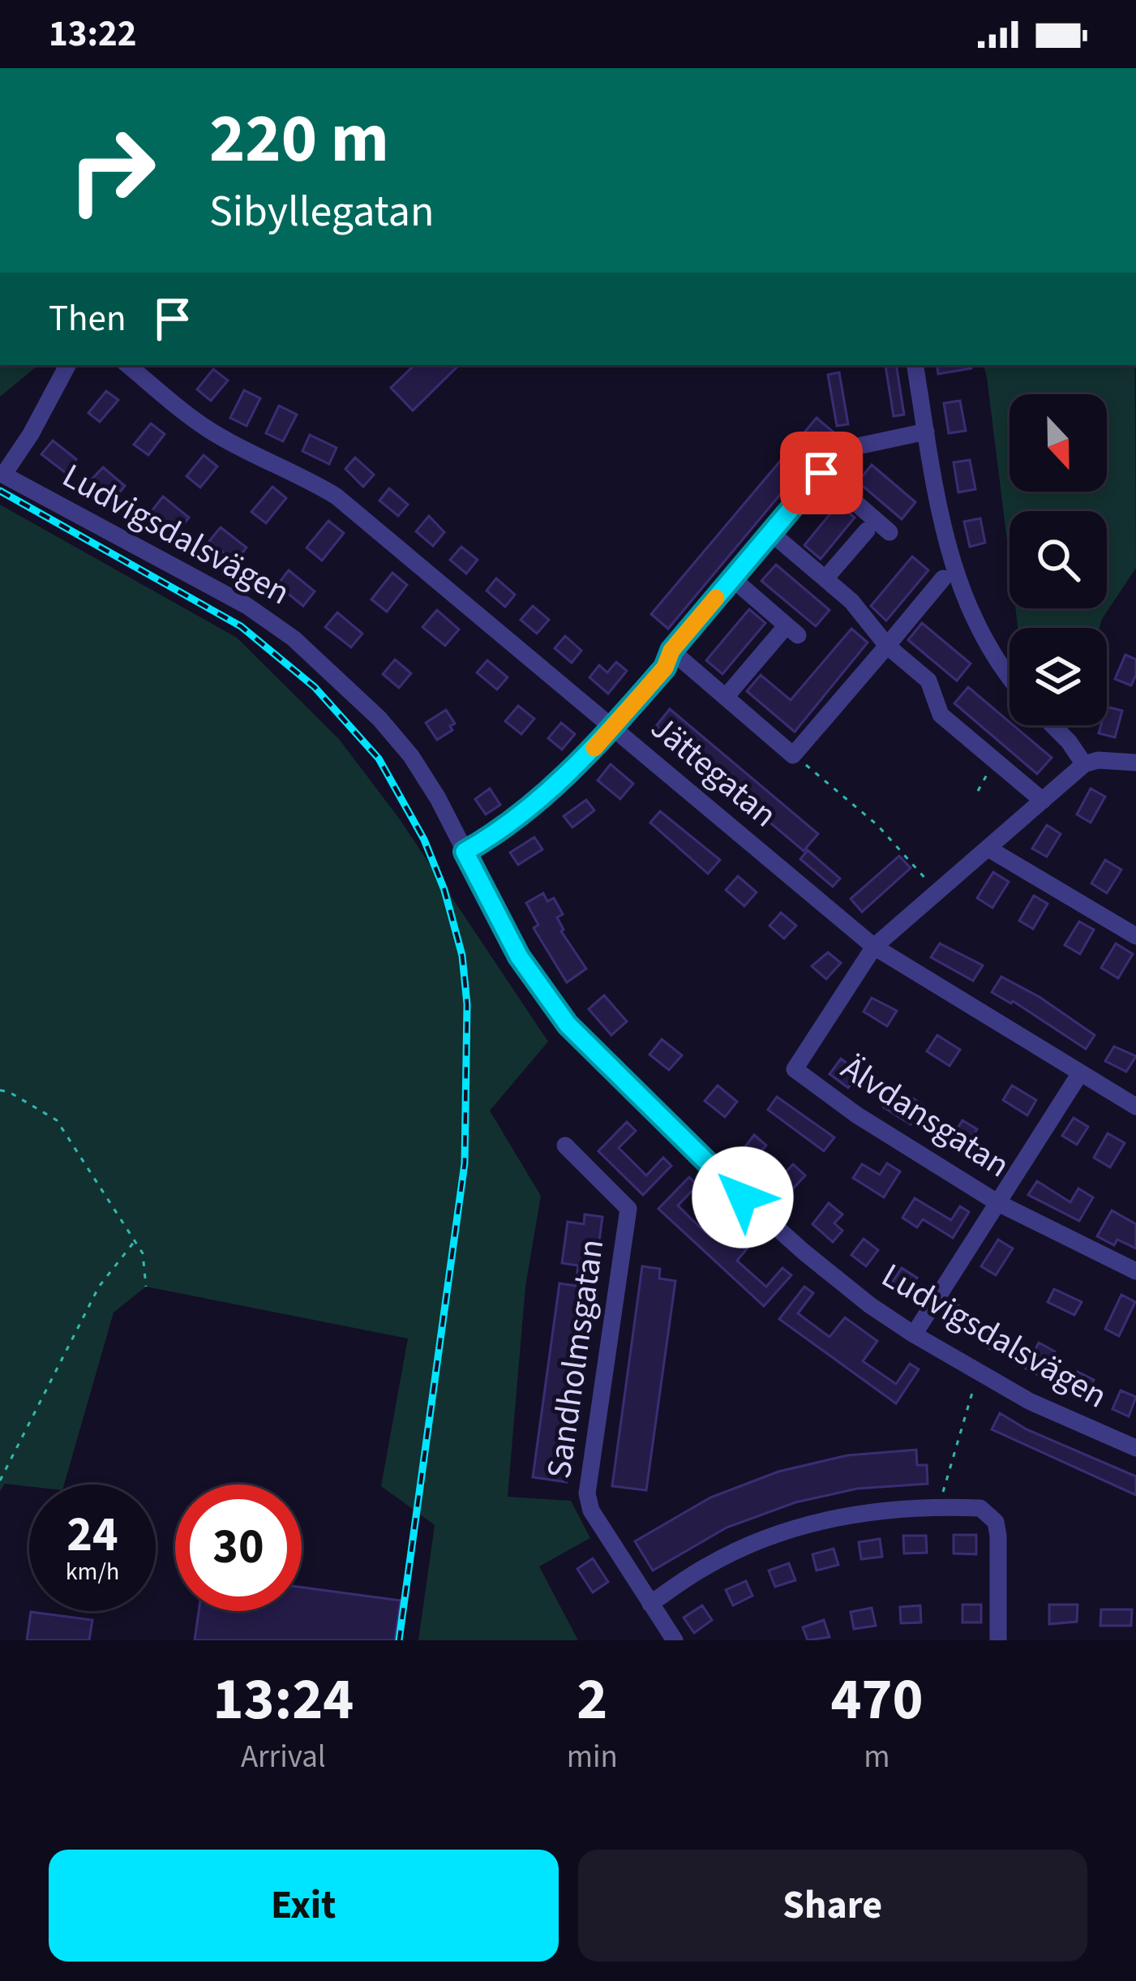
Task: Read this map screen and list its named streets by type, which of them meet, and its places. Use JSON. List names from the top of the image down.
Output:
{
  "streets": {
    "street": [
      "Ludvigsdalsvägen",
      "Jättegatan",
      "Älvdansgatan",
      "Sandholmsgatan"
    ]
  },
  "crossings": [
    ["Jättegatan", "Älvdansgatan"]
  ],
  "north": "bottom",
  "page": {
    "status": "13:22",
    "turn": ["220 m", "Sibyllegatan"],
    "then": "Then",
    "speed": "24 km/h",
    "limit": "30",
    "eta": [
      "13:24",
      "Arrival",
      "2",
      "min",
      "470",
      "m"
    ],
    "buttons": ["Exit", "Share"]
  }
}
